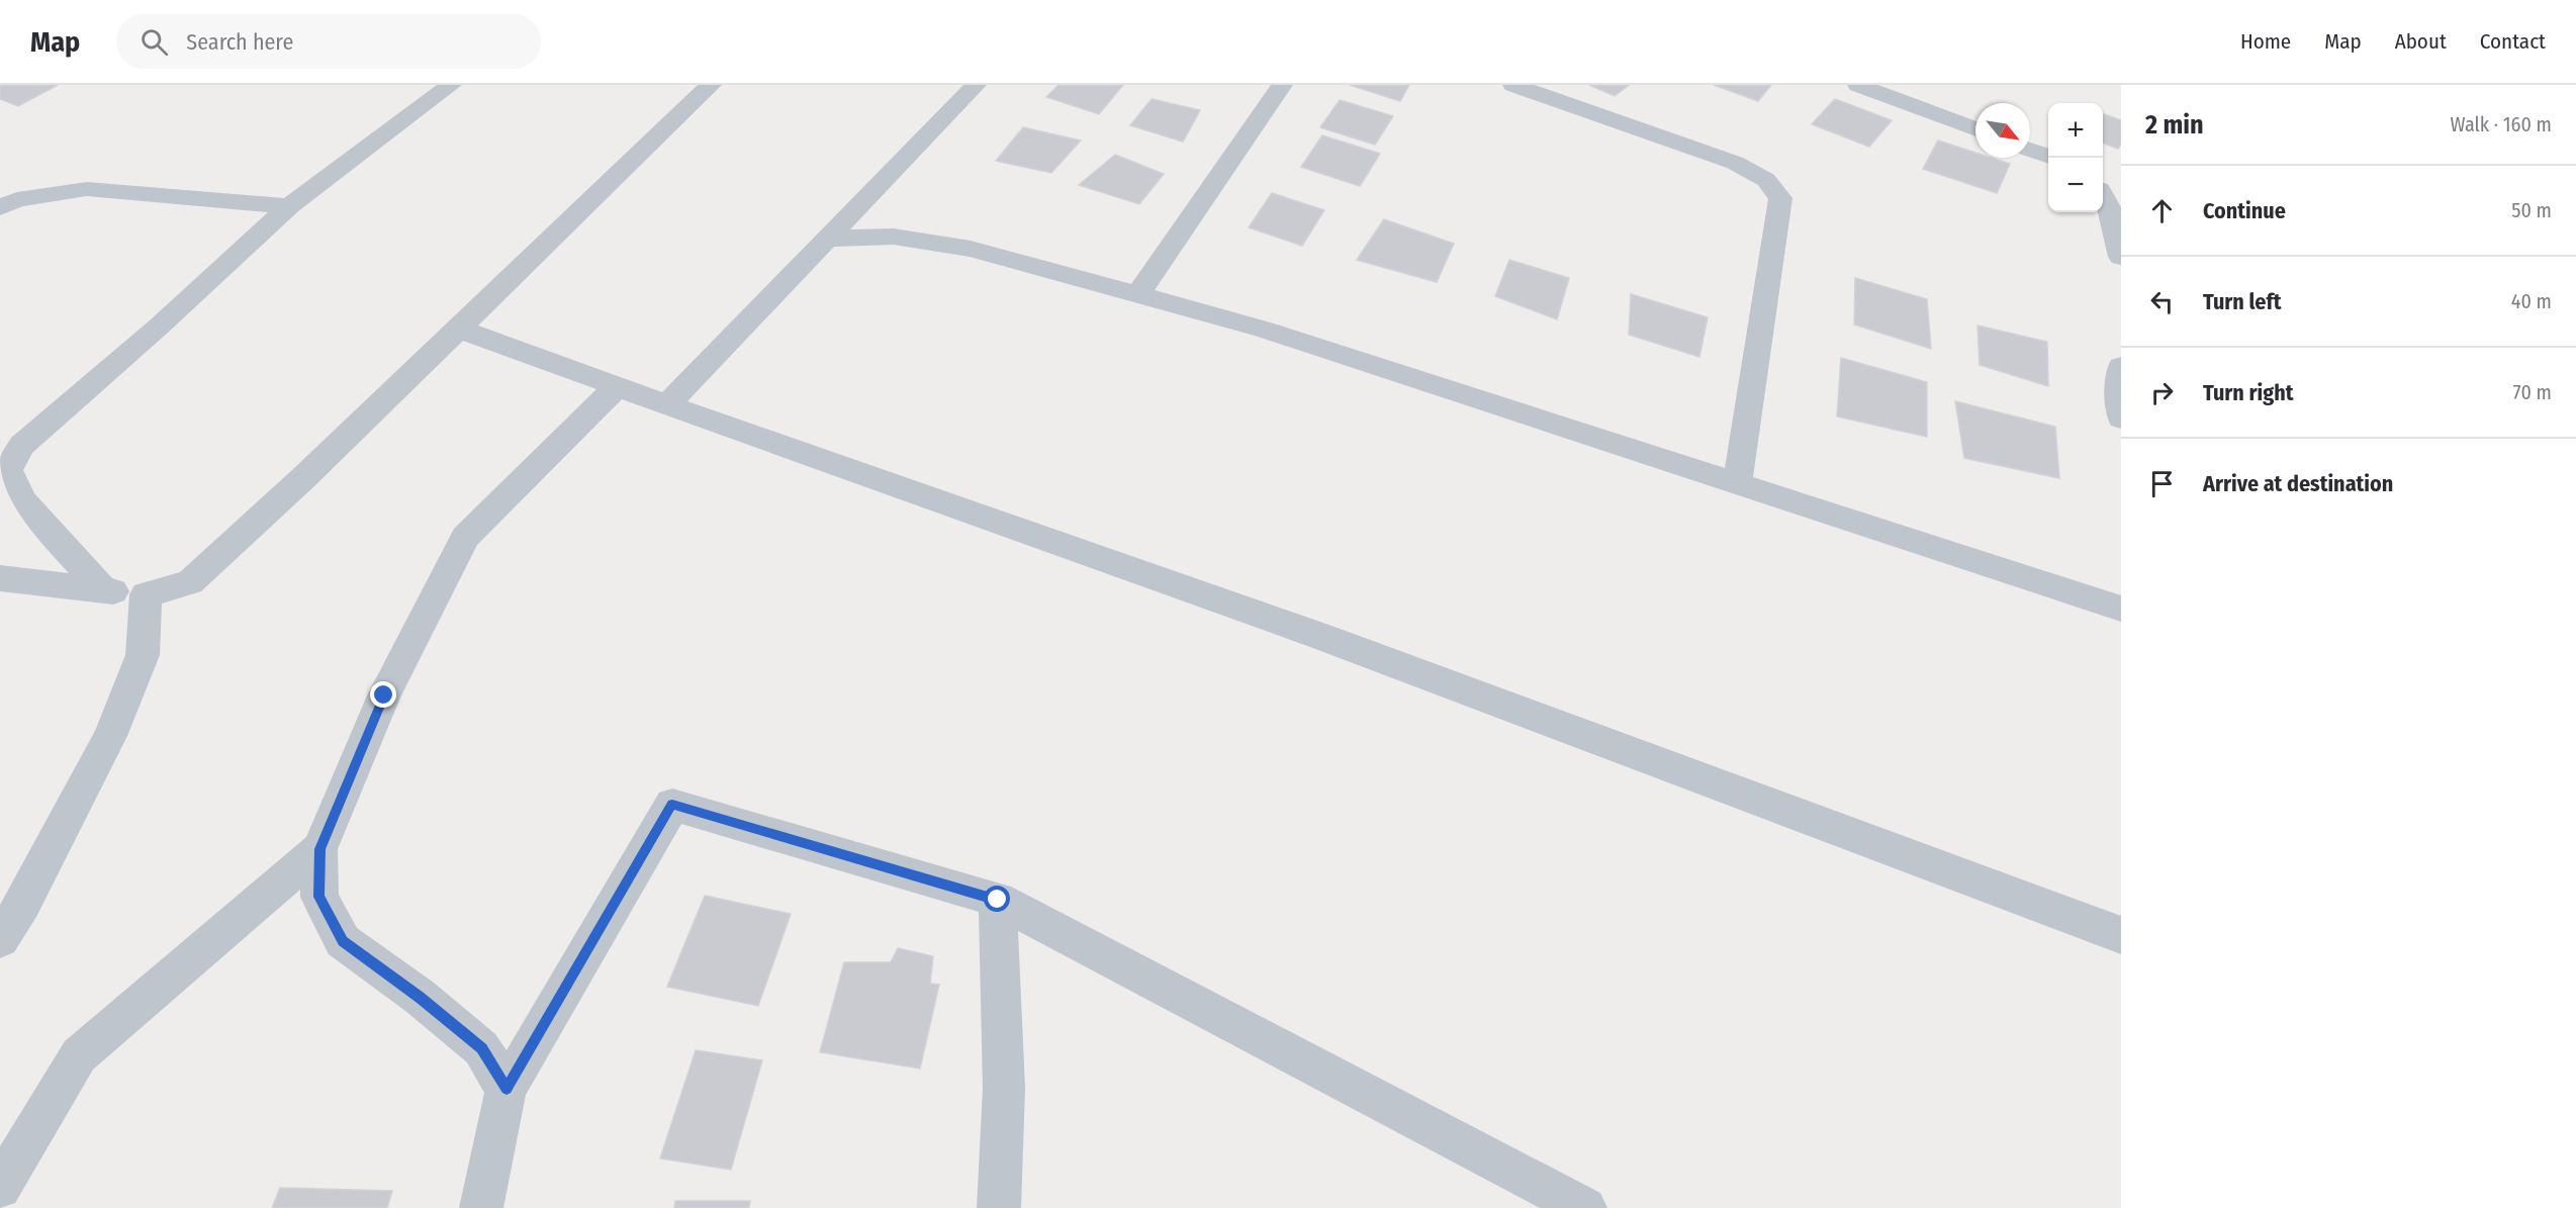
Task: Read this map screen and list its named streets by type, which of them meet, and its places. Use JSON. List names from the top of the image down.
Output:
{
  "north": "bottom right",
  "page": {
    "header": "Map",
    "search": "Search here",
    "nav": [
      "Home",
      "Map",
      "About",
      "Contact"
    ],
    "heading": ["2 min", "Walk · 160 m"],
    "map_buttons": ["+", "−"],
    "list": [
      ["Continue", "50 m"],
      ["Turn left", "40 m"],
      ["Turn right", "70 m"],
      "Arrive at destination"
    ]
  }
}
